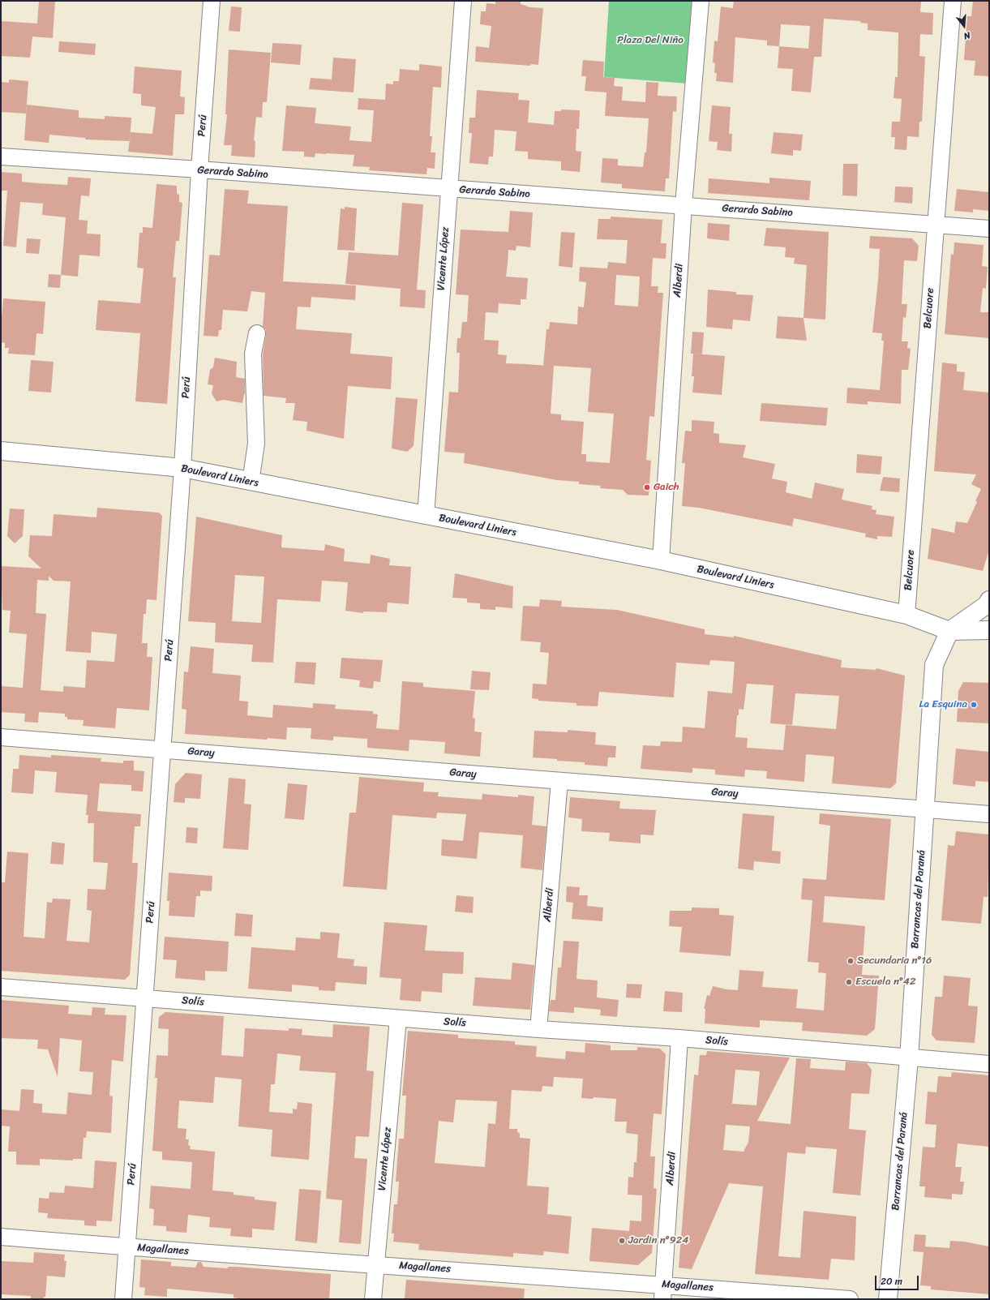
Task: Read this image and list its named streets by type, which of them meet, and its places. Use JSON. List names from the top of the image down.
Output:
{
  "streets": {
    "main road": ["Boulevard Liniers", "Barrancas del Paraná"],
    "street": [
      "Perú",
      "Gerardo Sabino",
      "Vicente López",
      "Alberdi",
      "Belcuore",
      "Garay",
      "Solís",
      "Magallanes"
    ]
  },
  "crossings": [
    ["Perú", "Gerardo Sabino"],
    ["Perú", "Boulevard Liniers"],
    ["Perú", "Garay"],
    ["Perú", "Solís"],
    ["Perú", "Magallanes"],
    ["Gerardo Sabino", "Vicente López"],
    ["Gerardo Sabino", "Alberdi"],
    ["Gerardo Sabino", "Belcuore"],
    ["Vicente López", "Boulevard Liniers"],
    ["Vicente López", "Solís"],
    ["Vicente López", "Magallanes"],
    ["Alberdi", "Boulevard Liniers"],
    ["Alberdi", "Garay"],
    ["Alberdi", "Solís"],
    ["Alberdi", "Magallanes"],
    ["Belcuore", "Boulevard Liniers"],
    ["Boulevard Liniers", "Barrancas del Paraná"],
    ["Garay", "Barrancas del Paraná"],
    ["Barrancas del Paraná", "Solís"]
  ],
  "parks": ["Plaza Del Niño"],
  "places": [
    "Gaich",
    "La Esquina",
    "Secundaria nº16",
    "Escuela nº42",
    "Jardin nº924"
  ],
  "scale_bar": "20 m",
  "north": "bottom"
}
